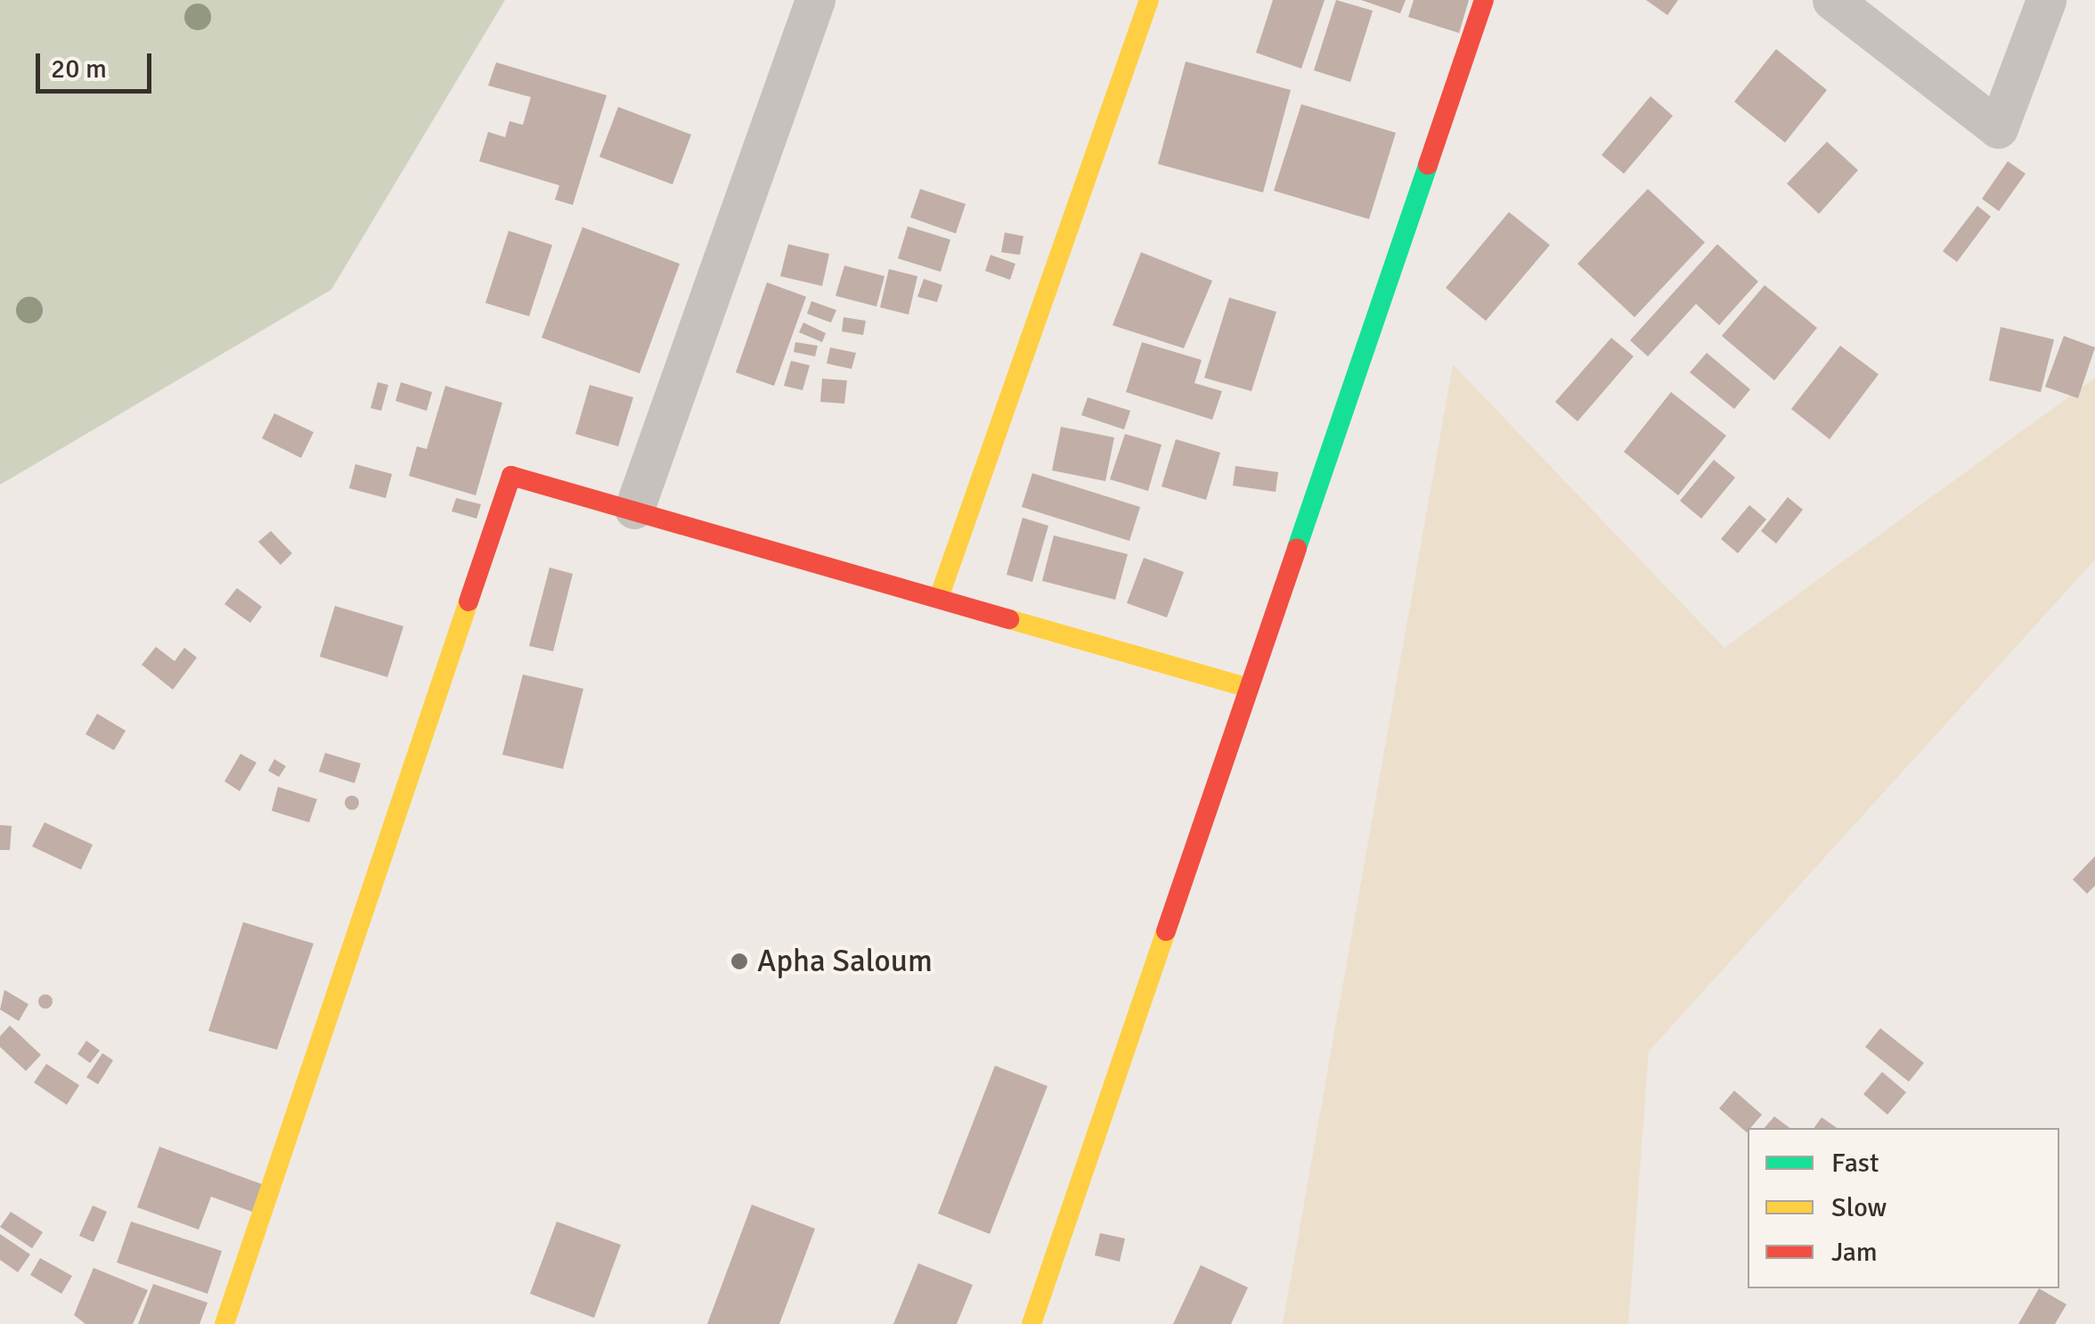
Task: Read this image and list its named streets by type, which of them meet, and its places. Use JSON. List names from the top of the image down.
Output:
{
  "places": ["Apha Saloum"],
  "legend": ["Fast", "Slow", "Jam"],
  "scale_bar": "20 m"
}
